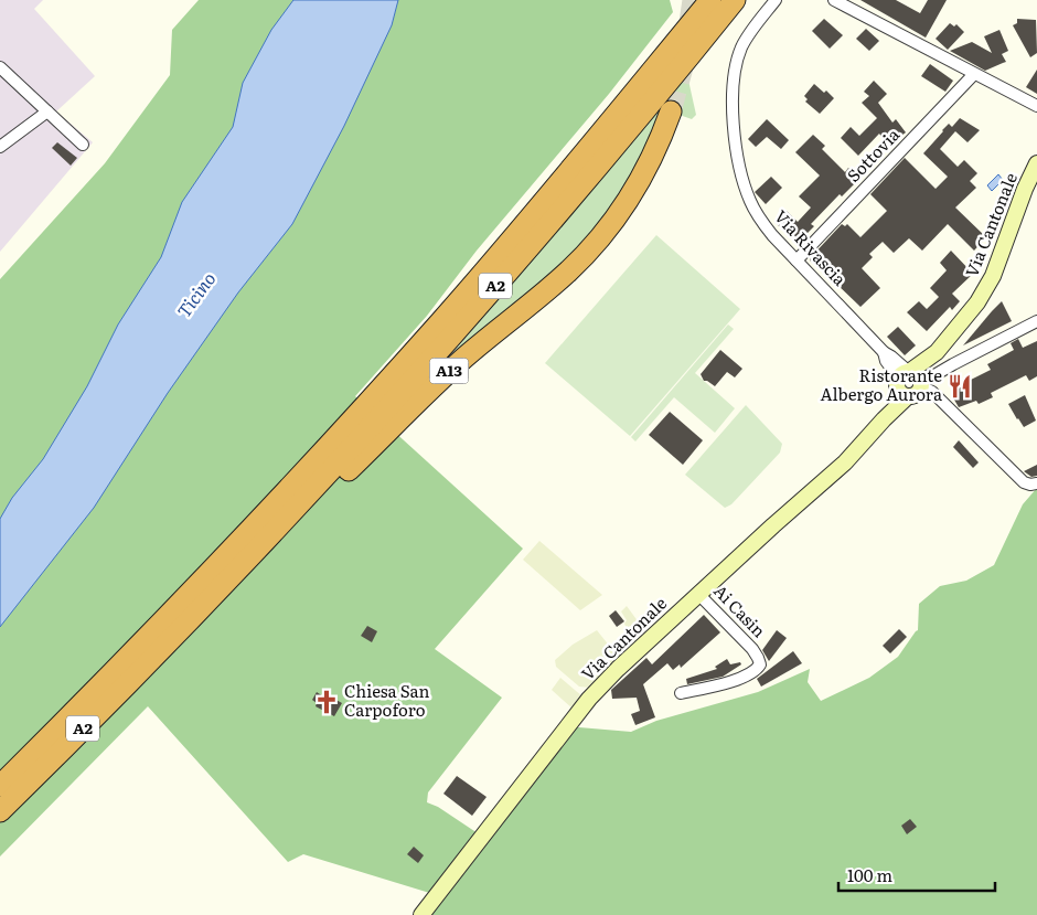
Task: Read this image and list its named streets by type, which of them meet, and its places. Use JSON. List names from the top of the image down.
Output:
{
  "streets": {
    "highway": ["A2", "A13"],
    "main road": ["Via Cantonale"],
    "street": ["Sottovia", "Via Rivascia", "Ai Casin"]
  },
  "crossings": [
    ["Sottovia", "Via Rivascia"],
    ["Via Cantonale", "Via Rivascia"],
    ["Via Cantonale", "Ai Casin"],
    ["A2", "A13"]
  ],
  "water": ["Ticino"],
  "places": {
    "restaurant": ["Ristorante Albergo Aurora"],
    "church": ["Chiesa San Carpoforo"]
  },
  "scale_bar": "100 m"
}
